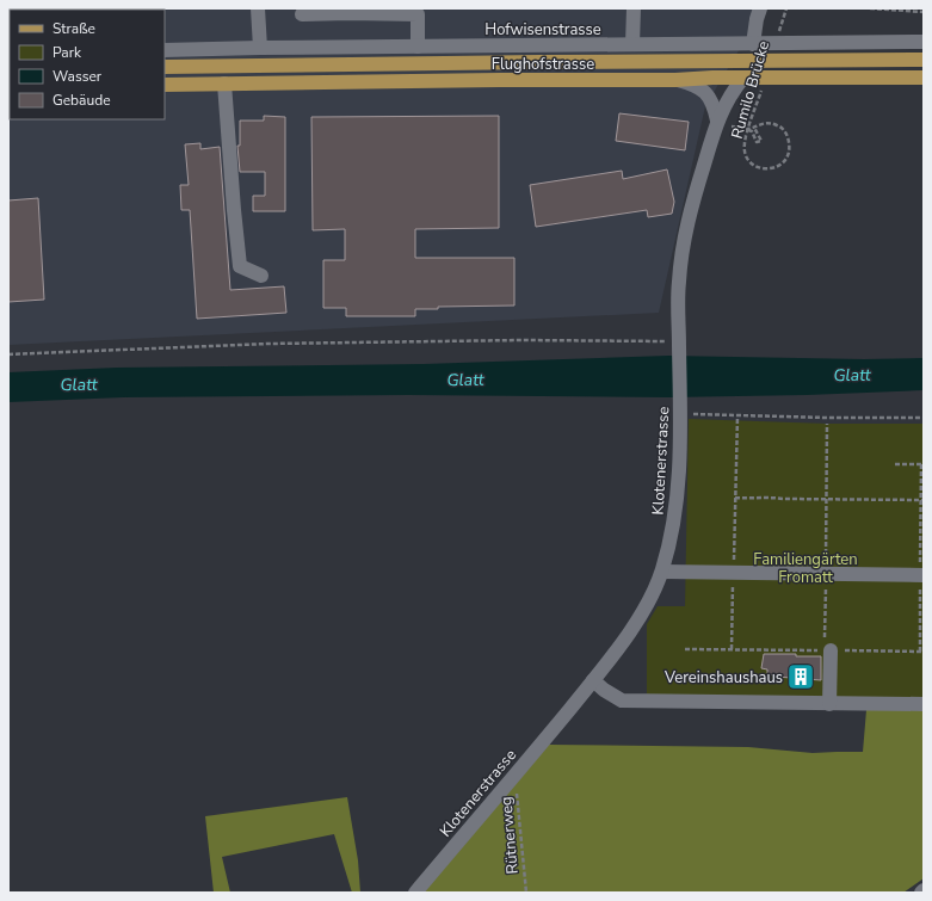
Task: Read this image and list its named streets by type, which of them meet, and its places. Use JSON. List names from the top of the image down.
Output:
{
  "streets": {
    "main road": ["Flughofstrasse"],
    "street": ["Hofwisenstrasse", "Klotenerstrasse"],
    "path": ["Rumilo Brücke", "Rütnerweg"]
  },
  "crossings": [
    ["Flughofstrasse", "Klotenerstrasse"],
    ["Klotenerstrasse", "Rütnerweg"]
  ],
  "water": ["Glatt"],
  "parks": ["Familiengärten Fromatt"],
  "places": {
    "building": ["Vereinshaushaus"]
  },
  "legend": [
    "Straße",
    "Park",
    "Wasser",
    "Gebäude"
  ]
}
